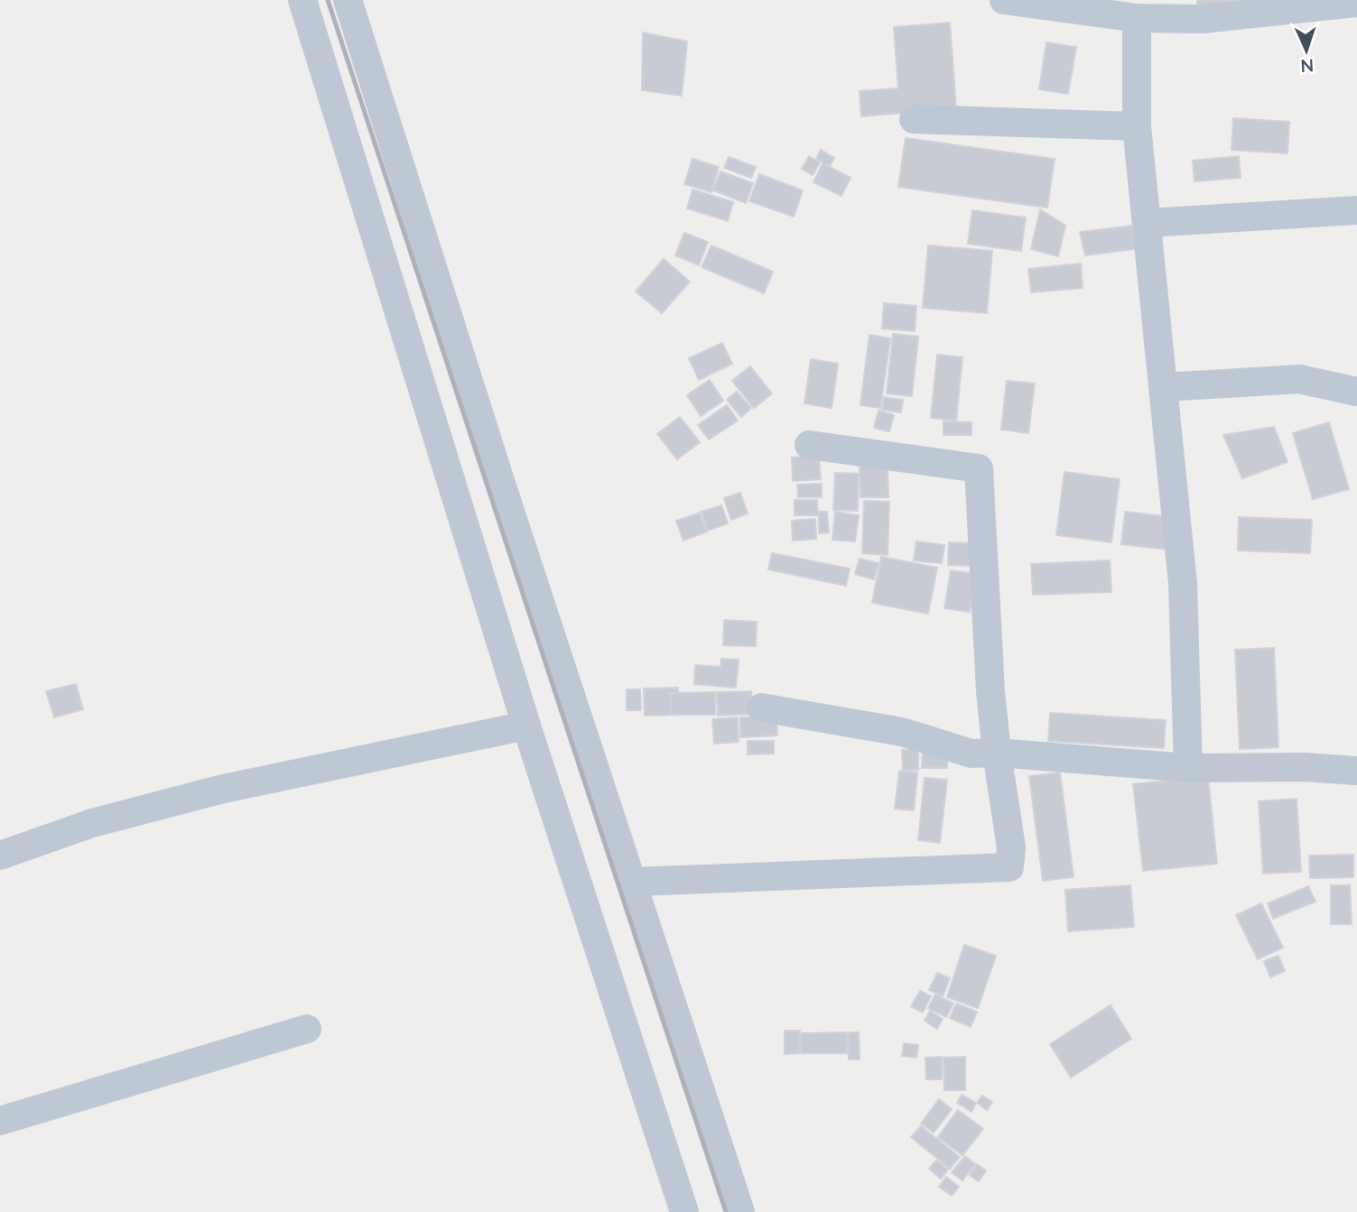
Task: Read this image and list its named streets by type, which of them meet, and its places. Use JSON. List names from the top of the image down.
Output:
{
  "north": "bottom"
}
